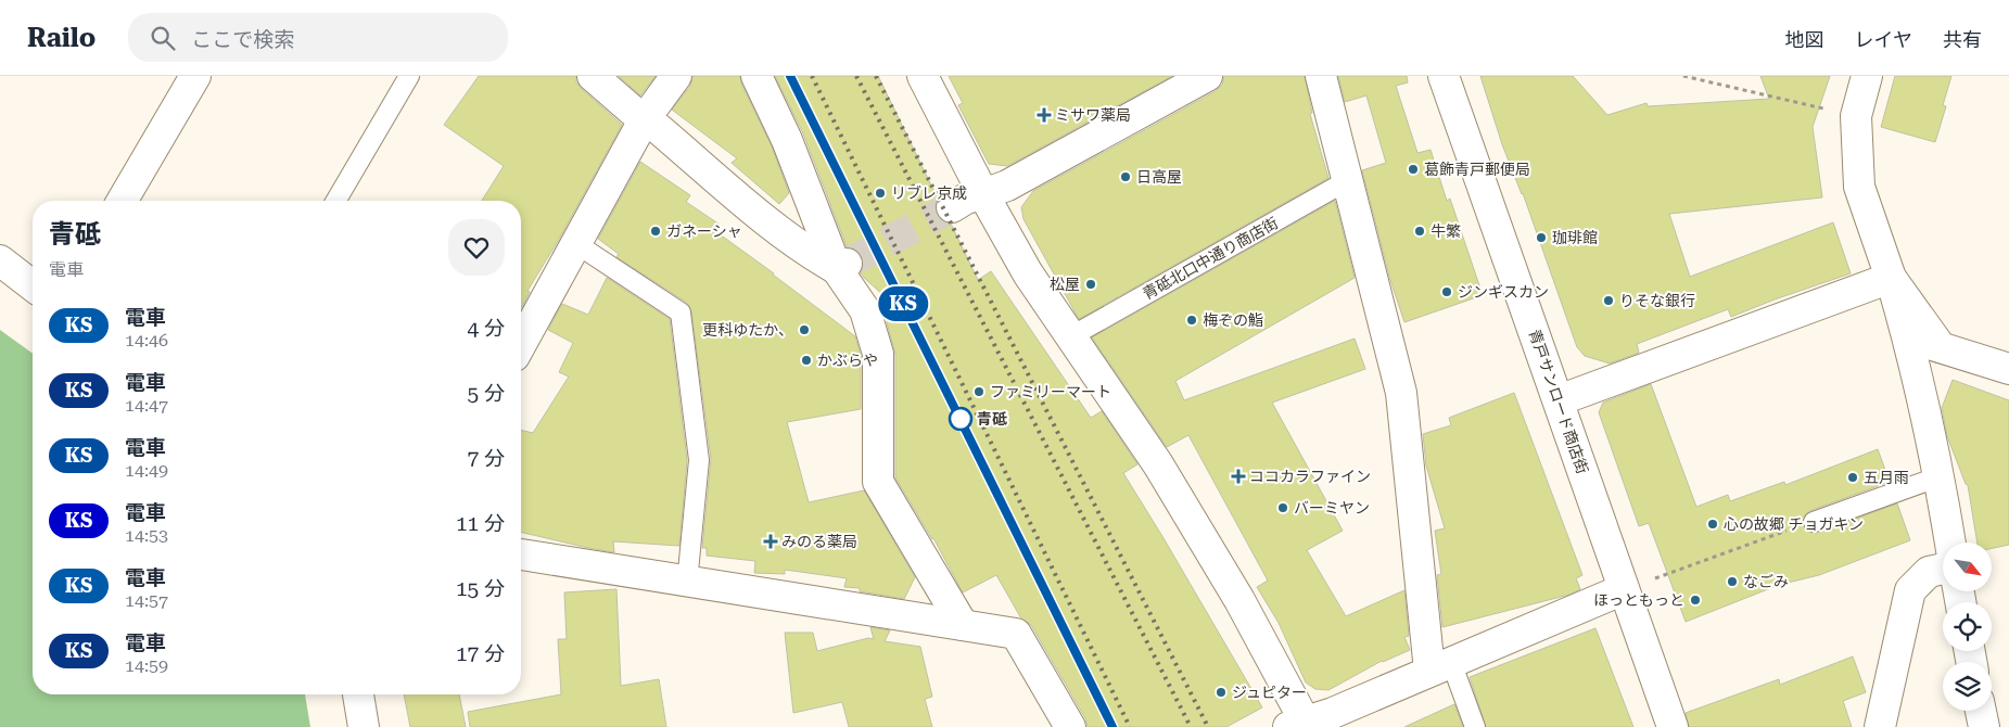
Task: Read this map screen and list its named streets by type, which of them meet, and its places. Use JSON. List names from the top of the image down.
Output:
{
  "streets": {
    "street": ["青戸サンロード商店街"],
    "lane": ["青砥北口中通り商店街"]
  },
  "places": {
    "health": ["ミサワ薬局", "ココカラファイン", "みのる薬局"],
    "other": [
      "葛飾青戸郵便局",
      "日高屋",
      "リブレ京成",
      "ガネーシャ",
      "牛繁",
      "珈琲館",
      "松屋",
      "ジンギスカン",
      "りそな銀行",
      "梅ぞの鮨",
      "更科ゆたか、",
      "かぶらや",
      "ファミリーマート",
      "青砥",
      "五月雨",
      "バーミヤン",
      "心の故郷 チョガキン",
      "なごみ",
      "ほっともっと",
      "ジュピター"
    ]
  },
  "north": "bottom right",
  "page": {
    "header": "Railo",
    "search": "ここで検索",
    "nav": ["地図", "レイヤ", "共有"],
    "on_map": "KS",
    "heading": ["青砥", "電車"],
    "list": [
      {
        "mark": "KS",
        "name": "電車",
        "note": "14:46",
        "value": "4 分"
      },
      {
        "mark": "KS",
        "name": "電車",
        "note": "14:47",
        "value": "5 分"
      },
      {
        "mark": "KS",
        "name": "電車",
        "note": "14:49",
        "value": "7 分"
      },
      {
        "mark": "KS",
        "name": "電車",
        "note": "14:53",
        "value": "11 分"
      },
      {
        "mark": "KS",
        "name": "電車",
        "note": "14:57",
        "value": "15 分"
      },
      {
        "mark": "KS",
        "name": "電車",
        "note": "14:59",
        "value": "17 分"
      }
    ]
  }
}
